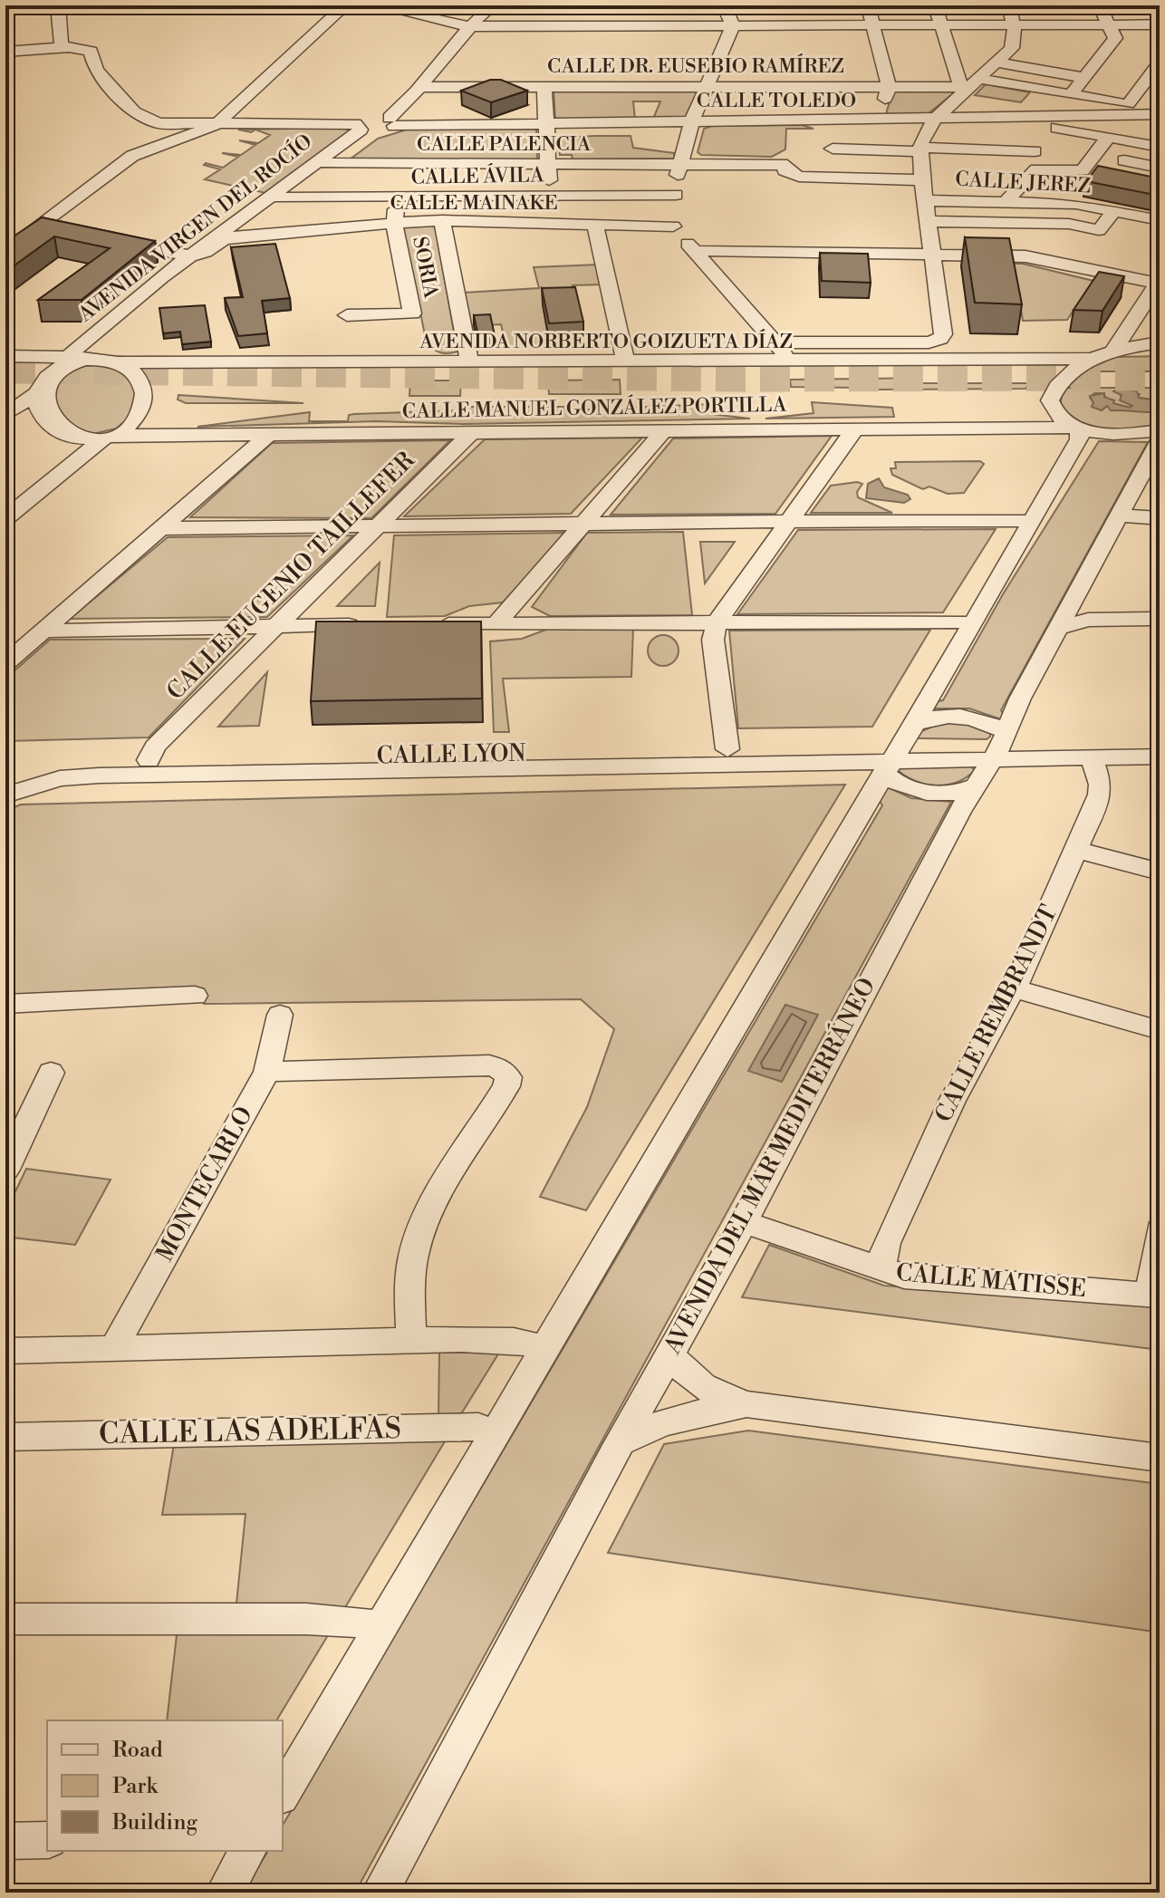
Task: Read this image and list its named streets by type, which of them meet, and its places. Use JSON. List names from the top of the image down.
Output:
{
  "streets": {
    "street": [
      "CALLE DR. EUSEBIO RAMÍREZ",
      "CALLE TOLEDO",
      "CALLE PALENCIA",
      "CALLE ÁVILA",
      "CALLE JEREZ",
      "CALLE MAINAKE",
      "AVENIDA VIRGEN DEL ROCÍO",
      "SORIA",
      "AVENIDA NORBERTO GOIZUETA DÍAZ",
      "CALLE MANUEL GONZÁLEZ PORTILLA",
      "CALLE EUGENIO TAILLEFER",
      "CALLE LYON",
      "CALLE REMBRANDT",
      "AVENIDA DEL MAR MEDITERRÁNEO",
      "MONTECARLO",
      "CALLE MATISSE",
      "CALLE LAS ADELFAS"
    ]
  },
  "crossings": [
    ["CALLE DR. EUSEBIO RAMÍREZ", "CALLE TOLEDO"],
    ["CALLE DR. EUSEBIO RAMÍREZ", "AVENIDA VIRGEN DEL ROCÍO"],
    ["CALLE TOLEDO", "AVENIDA VIRGEN DEL ROCÍO"],
    ["CALLE PALENCIA", "AVENIDA VIRGEN DEL ROCÍO"],
    ["CALLE PALENCIA", "SORIA"],
    ["CALLE ÁVILA", "AVENIDA VIRGEN DEL ROCÍO"],
    ["CALLE ÁVILA", "SORIA"],
    ["CALLE MAINAKE", "AVENIDA VIRGEN DEL ROCÍO"],
    ["CALLE MAINAKE", "SORIA"],
    ["AVENIDA VIRGEN DEL ROCÍO", "AVENIDA NORBERTO GOIZUETA DÍAZ"],
    ["AVENIDA VIRGEN DEL ROCÍO", "CALLE MANUEL GONZÁLEZ PORTILLA"],
    ["AVENIDA NORBERTO GOIZUETA DÍAZ", "CALLE MANUEL GONZÁLEZ PORTILLA"],
    ["CALLE MANUEL GONZÁLEZ PORTILLA", "CALLE EUGENIO TAILLEFER"],
    ["CALLE EUGENIO TAILLEFER", "CALLE LYON"],
    ["CALLE REMBRANDT", "CALLE MATISSE"],
    ["AVENIDA DEL MAR MEDITERRÁNEO", "CALLE MATISSE"]
  ],
  "legend": ["Road", "Park", "Building"]
}
